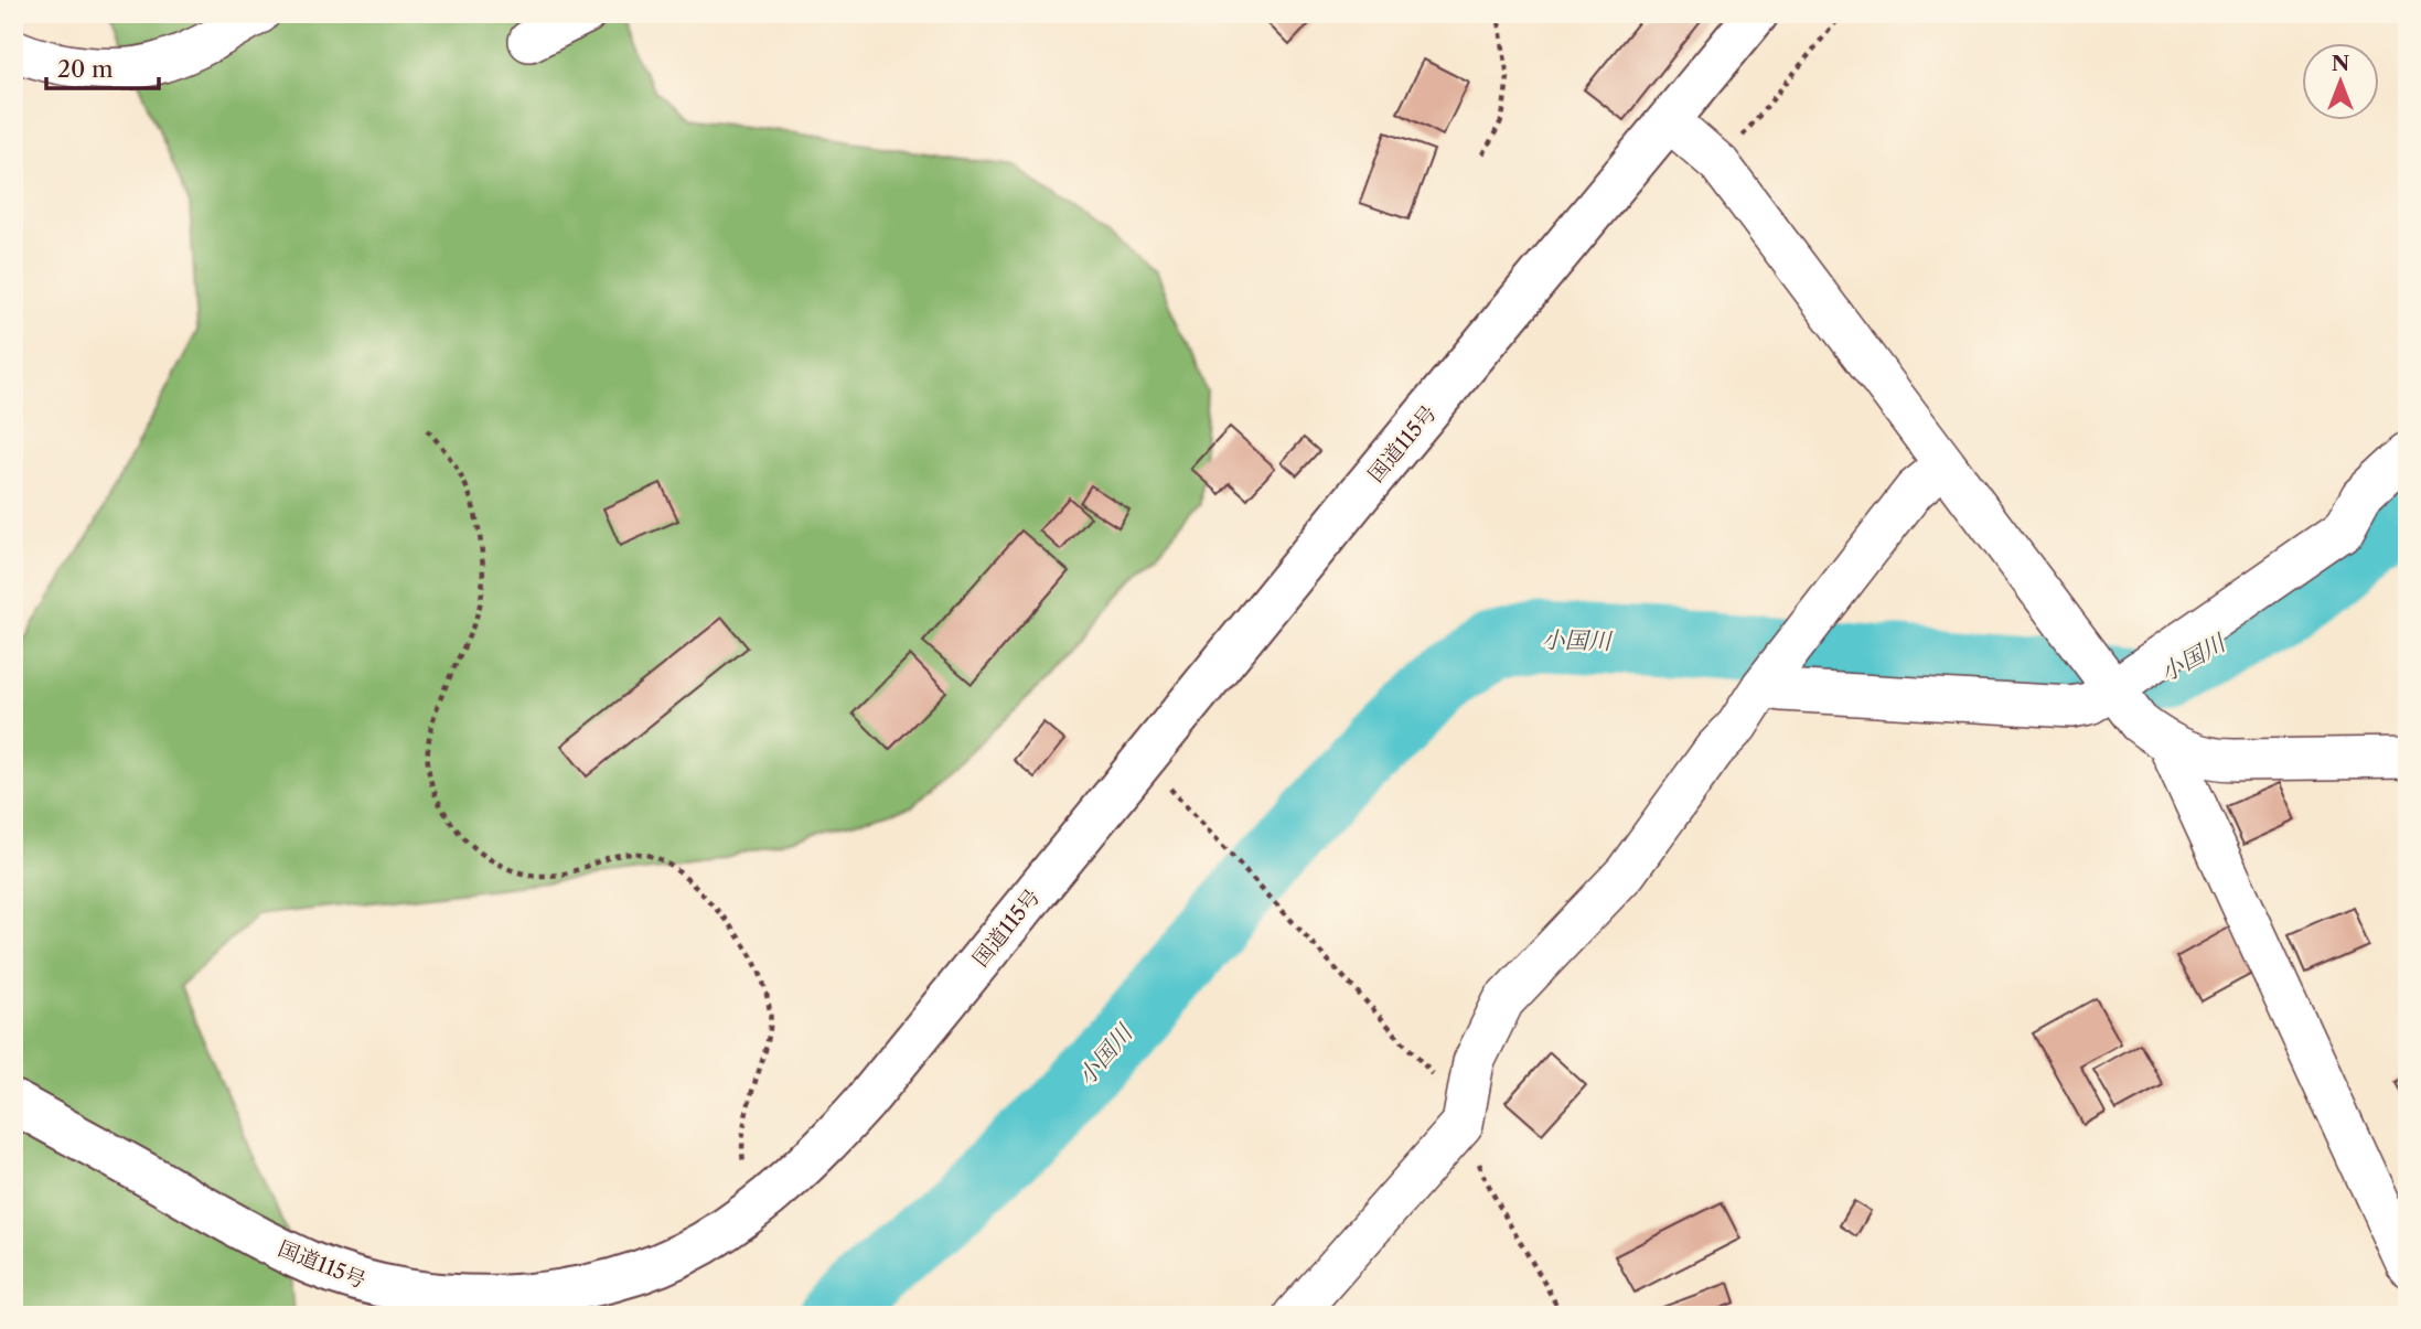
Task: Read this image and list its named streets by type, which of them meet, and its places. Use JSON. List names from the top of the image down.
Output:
{
  "streets": {
    "highway": ["国道115号"]
  },
  "water": ["小国川"],
  "scale_bar": "20 m",
  "north": "top"
}
